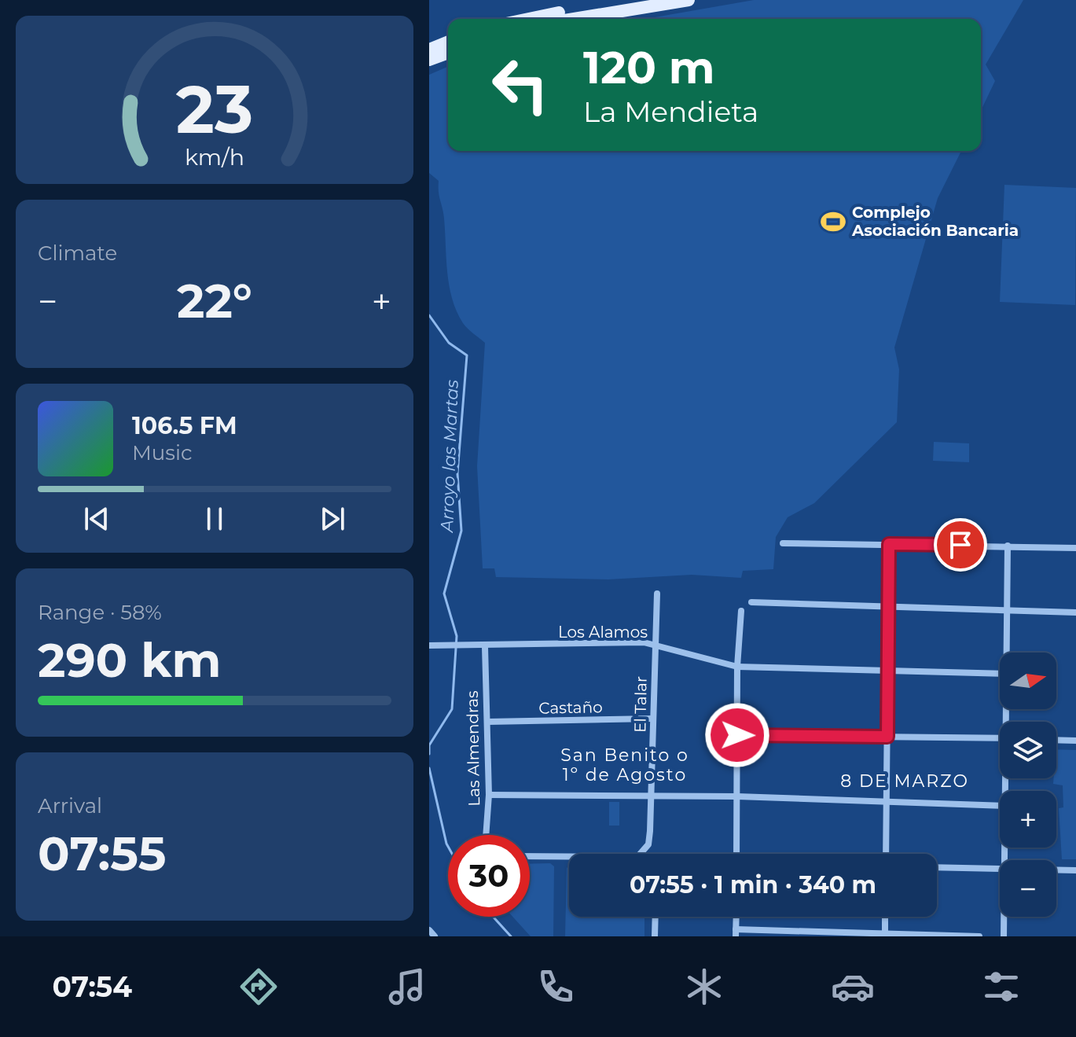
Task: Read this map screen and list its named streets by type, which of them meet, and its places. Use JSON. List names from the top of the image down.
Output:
{
  "streets": {
    "street": [
      "Los Alamos",
      "El Talar",
      "Castaño",
      "Las Almendras"
    ]
  },
  "crossings": [
    ["Los Alamos", "El Talar"],
    ["Los Alamos", "Las Almendras"],
    ["El Talar", "Castaño"],
    ["Castaño", "Las Almendras"]
  ],
  "districts": ["San Benito o 1º de Agosto", "8 DE MARZO"],
  "water": ["Arroyo las Martas"],
  "places": {
    "sports": ["Complejo Asociación Bancaria"]
  },
  "north": "right",
  "page": {
    "turn": ["120 m", "La Mendieta"],
    "tile": [
      "Climate",
      ["Range · 58%", "290 km"],
      ["Arrival", "07:55"]
    ],
    "heat": ["−", "22°", "+"],
    "song": ["106.5 FM", "Music"],
    "map_buttons": ["+", "−"],
    "limit": "30",
    "trip": "07:55 · 1 min · 340 m",
    "tabs": "07:54",
    "gauge": ["23", "km/h"]
  }
}
